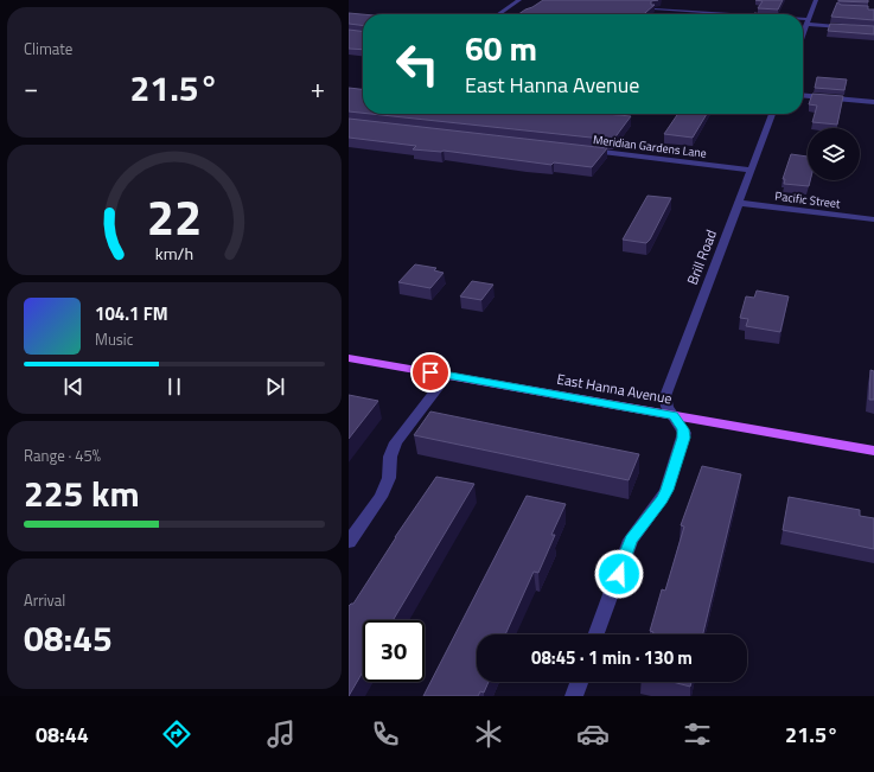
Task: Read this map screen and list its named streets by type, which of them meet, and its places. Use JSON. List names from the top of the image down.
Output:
{
  "streets": {
    "main road": ["East Hanna Avenue"],
    "street": ["Meridian Gardens Lane", "Pacific Street", "Brill Road"]
  },
  "crossings": [
    ["Meridian Gardens Lane", "Brill Road"],
    ["Pacific Street", "Brill Road"],
    ["Brill Road", "East Hanna Avenue"]
  ],
  "page": {
    "tile": [
      "Climate",
      ["Range · 45%", "225 km"],
      ["Arrival", "08:45"]
    ],
    "turn": ["60 m", "East Hanna Avenue"],
    "heat": ["−", "21.5°", "+"],
    "song": ["104.1 FM", "Music"],
    "limit": "30",
    "trip": "08:45 · 1 min · 130 m",
    "tabs": ["08:44", "21.5°"],
    "gauge": ["22", "km/h"]
  }
}
